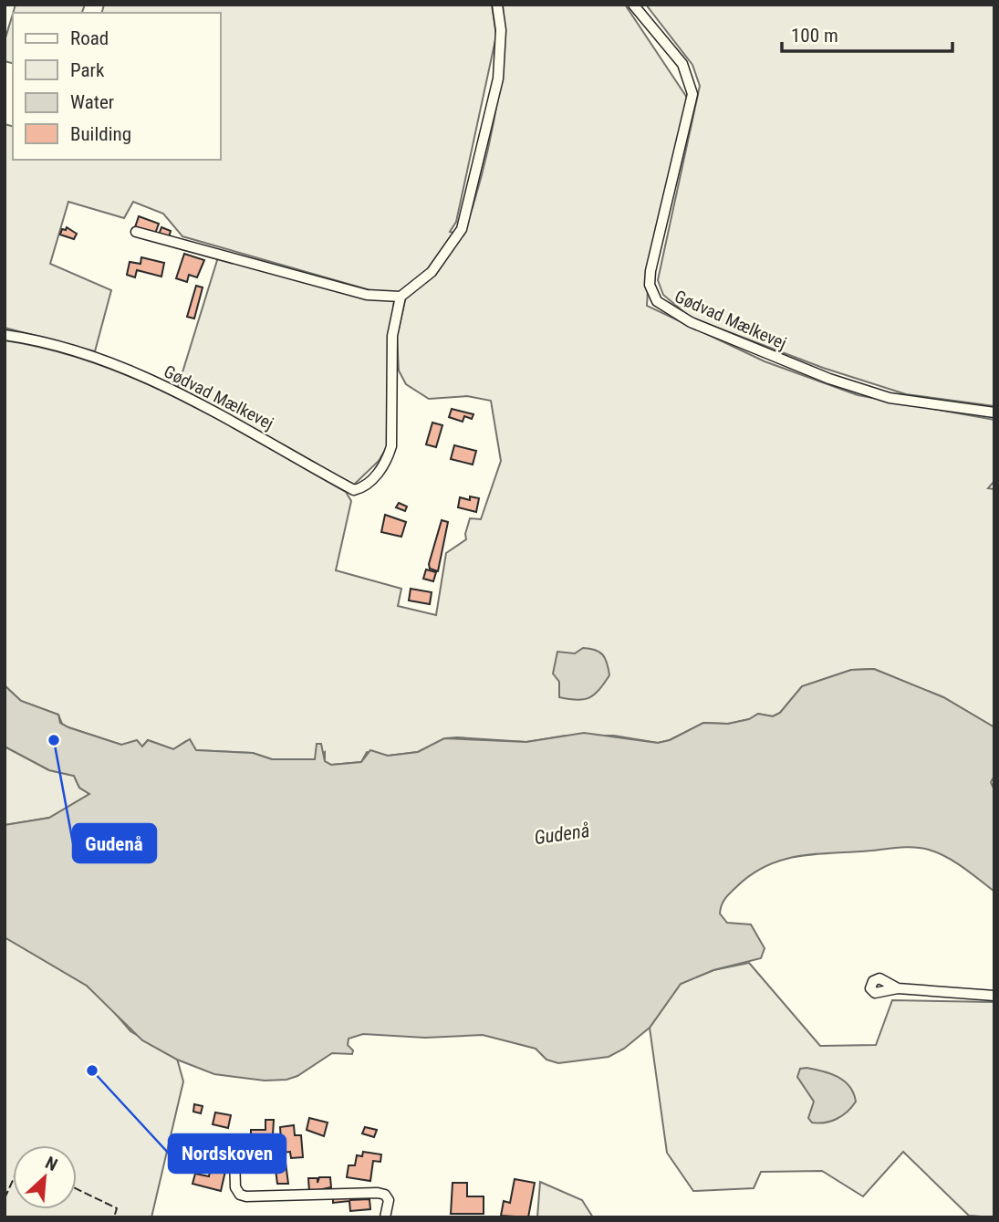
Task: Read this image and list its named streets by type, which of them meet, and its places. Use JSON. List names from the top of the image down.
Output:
{
  "streets": {
    "street": ["Gødvad Mælkevej"]
  },
  "water": ["Gudenå"],
  "places": ["Gudenå", "Nordskoven"],
  "legend": [
    "Road",
    "Park",
    "Water",
    "Building"
  ],
  "scale_bar": "100 m",
  "north": "top right"
}
